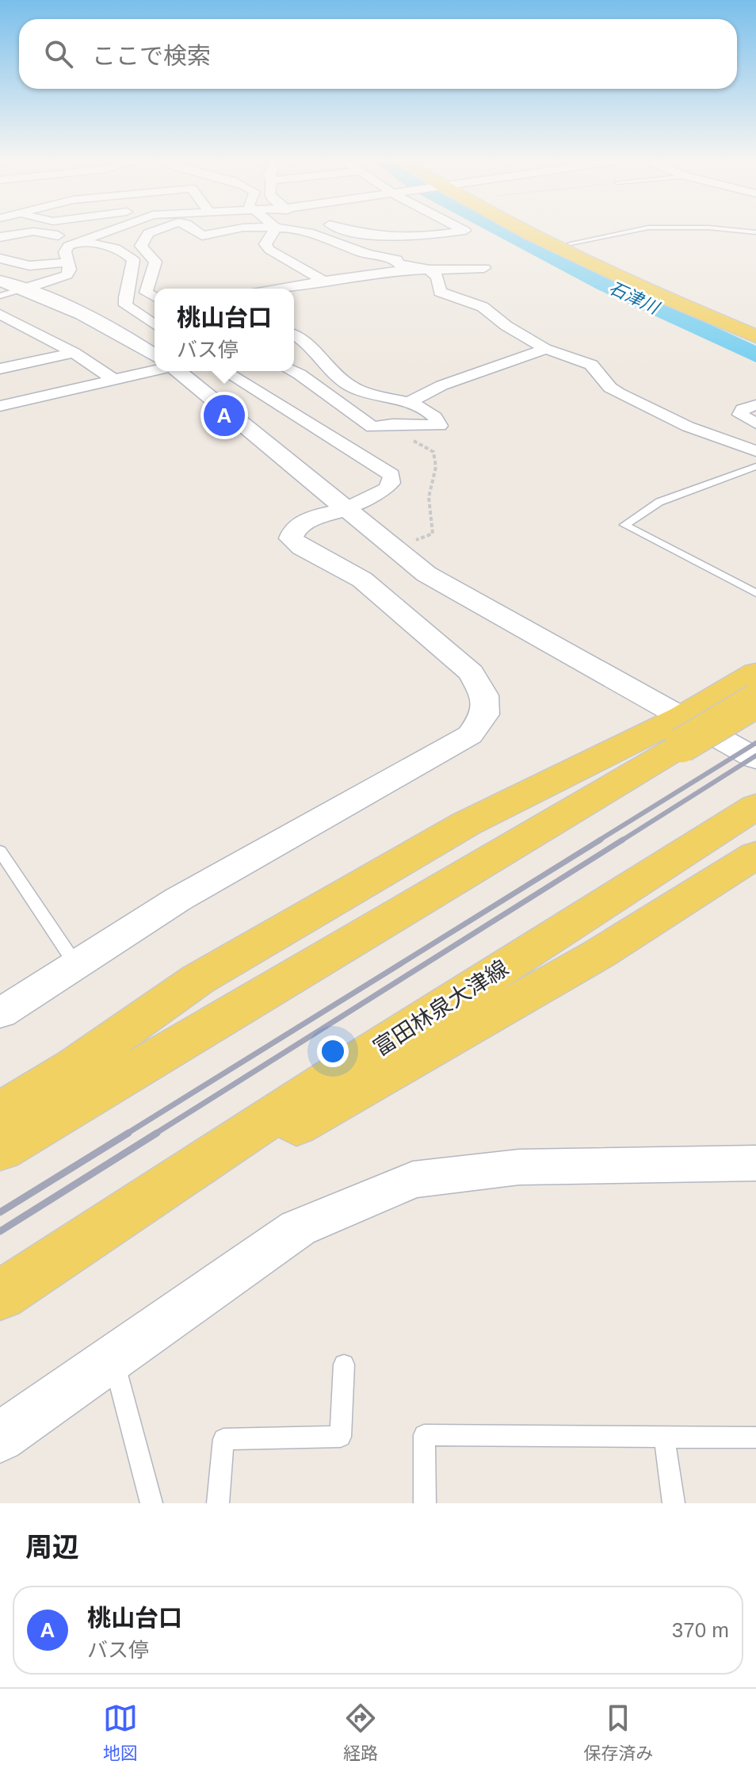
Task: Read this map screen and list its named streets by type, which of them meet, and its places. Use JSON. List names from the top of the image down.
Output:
{
  "streets": {
    "main road": ["富田林泉大津線"]
  },
  "water": ["石津川"],
  "page": {
    "search": "ここで検索",
    "popup": ["桃山台口", "バス停"],
    "pins": "A",
    "heading": "周辺",
    "list": [
      {
        "mark": "A",
        "name": "桃山台口",
        "note": "バス停",
        "value": "370 m"
      }
    ],
    "nav": ["地図", "経路", "保存済み"]
  }
}
